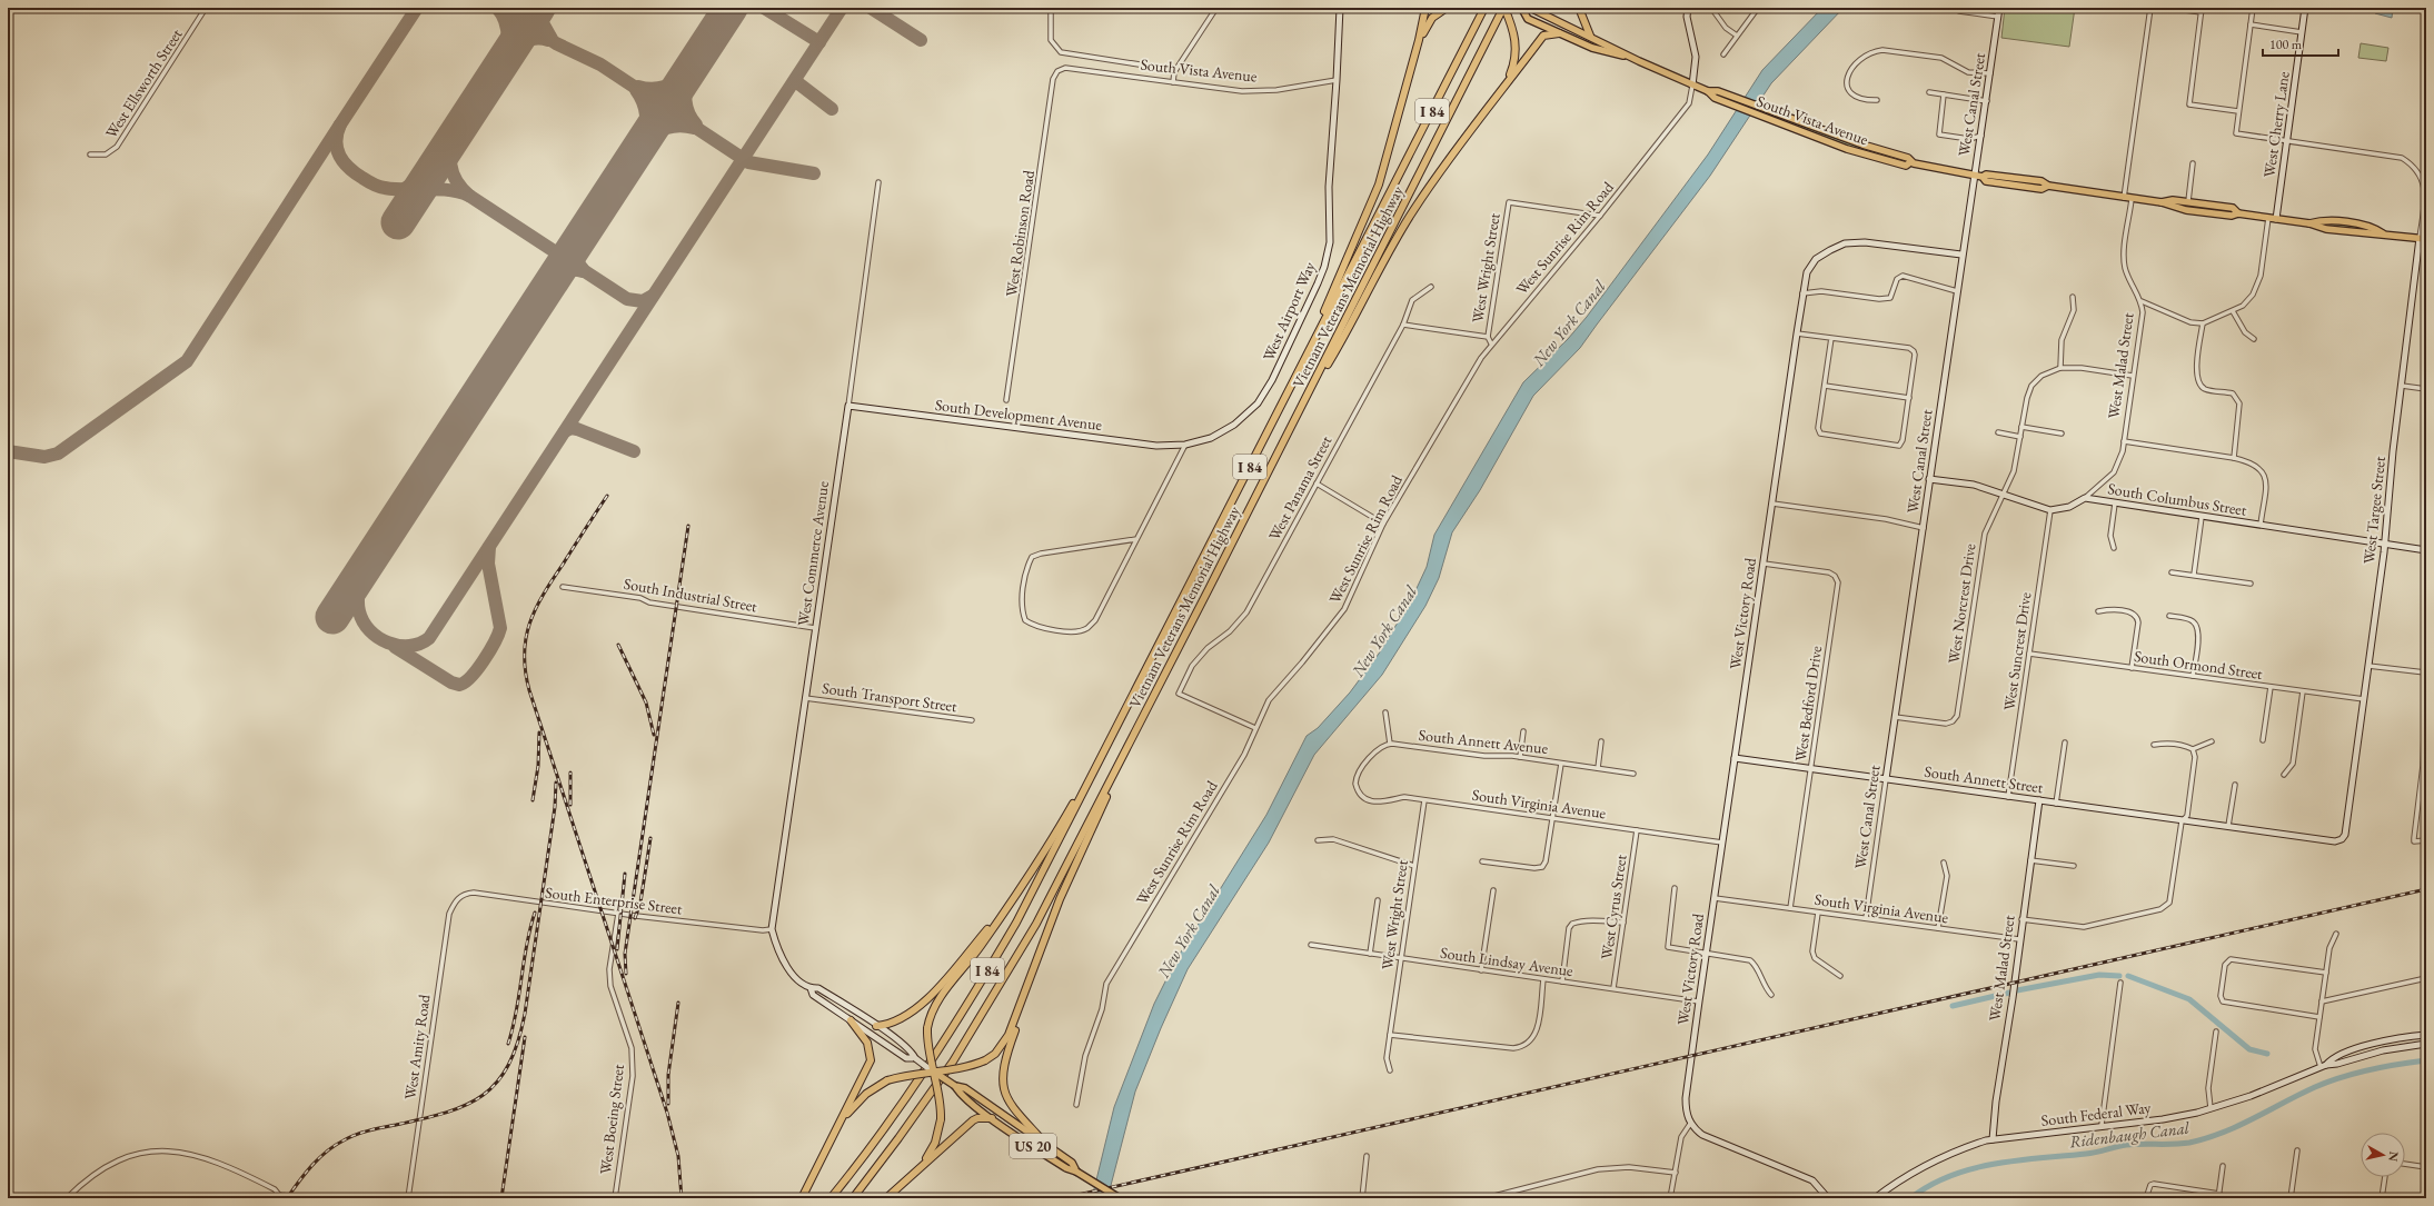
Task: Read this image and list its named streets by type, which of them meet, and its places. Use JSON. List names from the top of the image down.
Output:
{
  "streets": {
    "highway": ["I 84", "Vietnam Veterans Memorial Highway"],
    "main road": ["South Vista Avenue", "US 20"],
    "street": [
      "West Ellsworth Street",
      "West Canal Street",
      "West Cherry Lane",
      "West Robinson Road",
      "West Sunrise Rim Road",
      "West Wright Street",
      "West Airport Way",
      "West Malad Street",
      "South Development Avenue",
      "West Panama Street",
      "South Columbus Street",
      "West Targee Street",
      "West Commerce Avenue",
      "South Industrial Street",
      "West Norcrest Drive",
      "West Victory Road",
      "West Suncrest Drive",
      "South Ormond Street",
      "South Transport Street",
      "West Bedford Drive",
      "South Annett Avenue",
      "South Annett Street",
      "South Virginia Avenue",
      "South Enterprise Street",
      "West Cyrus Street",
      "South Lindsay Avenue",
      "West Amity Road",
      "South Federal Way",
      "West Boeing Street"
    ]
  },
  "crossings": [
    ["South Vista Avenue", "West Canal Street"],
    ["South Vista Avenue", "West Cherry Lane"],
    ["South Vista Avenue", "West Robinson Road"],
    ["South Vista Avenue", "West Sunrise Rim Road"],
    ["South Vista Avenue", "West Airport Way"],
    ["South Vista Avenue", "West Malad Street"],
    ["South Vista Avenue", "West Targee Street"],
    ["West Canal Street", "West Norcrest Drive"],
    ["West Canal Street", "West Victory Road"],
    ["West Canal Street", "South Annett Street"],
    ["West Canal Street", "South Virginia Avenue"],
    ["West Cherry Lane", "West Targee Street"],
    ["West Sunrise Rim Road", "West Wright Street"],
    ["West Sunrise Rim Road", "West Panama Street"],
    ["West Wright Street", "South Virginia Avenue"],
    ["West Wright Street", "South Lindsay Avenue"],
    ["West Airport Way", "South Development Avenue"],
    ["West Malad Street", "South Columbus Street"],
    ["West Malad Street", "South Annett Street"],
    ["West Malad Street", "South Virginia Avenue"],
    ["West Malad Street", "South Federal Way"],
    ["South Development Avenue", "West Commerce Avenue"],
    ["South Columbus Street", "West Targee Street"],
    ["South Columbus Street", "West Suncrest Drive"],
    ["West Targee Street", "South Ormond Street"],
    ["West Targee Street", "South Annett Street"],
    ["West Commerce Avenue", "South Industrial Street"],
    ["West Commerce Avenue", "South Transport Street"],
    ["West Commerce Avenue", "South Enterprise Street"],
    ["West Victory Road", "West Bedford Drive"],
    ["West Victory Road", "South Annett Street"],
    ["West Victory Road", "South Virginia Avenue"],
    ["West Victory Road", "South Lindsay Avenue"],
    ["West Suncrest Drive", "South Ormond Street"],
    ["West Suncrest Drive", "South Annett Street"],
    ["West Bedford Drive", "South Annett Street"],
    ["West Bedford Drive", "South Virginia Avenue"],
    ["South Annett Avenue", "South Virginia Avenue"],
    ["South Virginia Avenue", "West Cyrus Street"],
    ["South Enterprise Street", "West Amity Road"],
    ["South Enterprise Street", "West Boeing Street"],
    ["West Cyrus Street", "South Lindsay Avenue"]
  ],
  "water": ["New York Canal", "Ridenbaugh Canal"],
  "scale_bar": "100 m",
  "north": "right"
}
